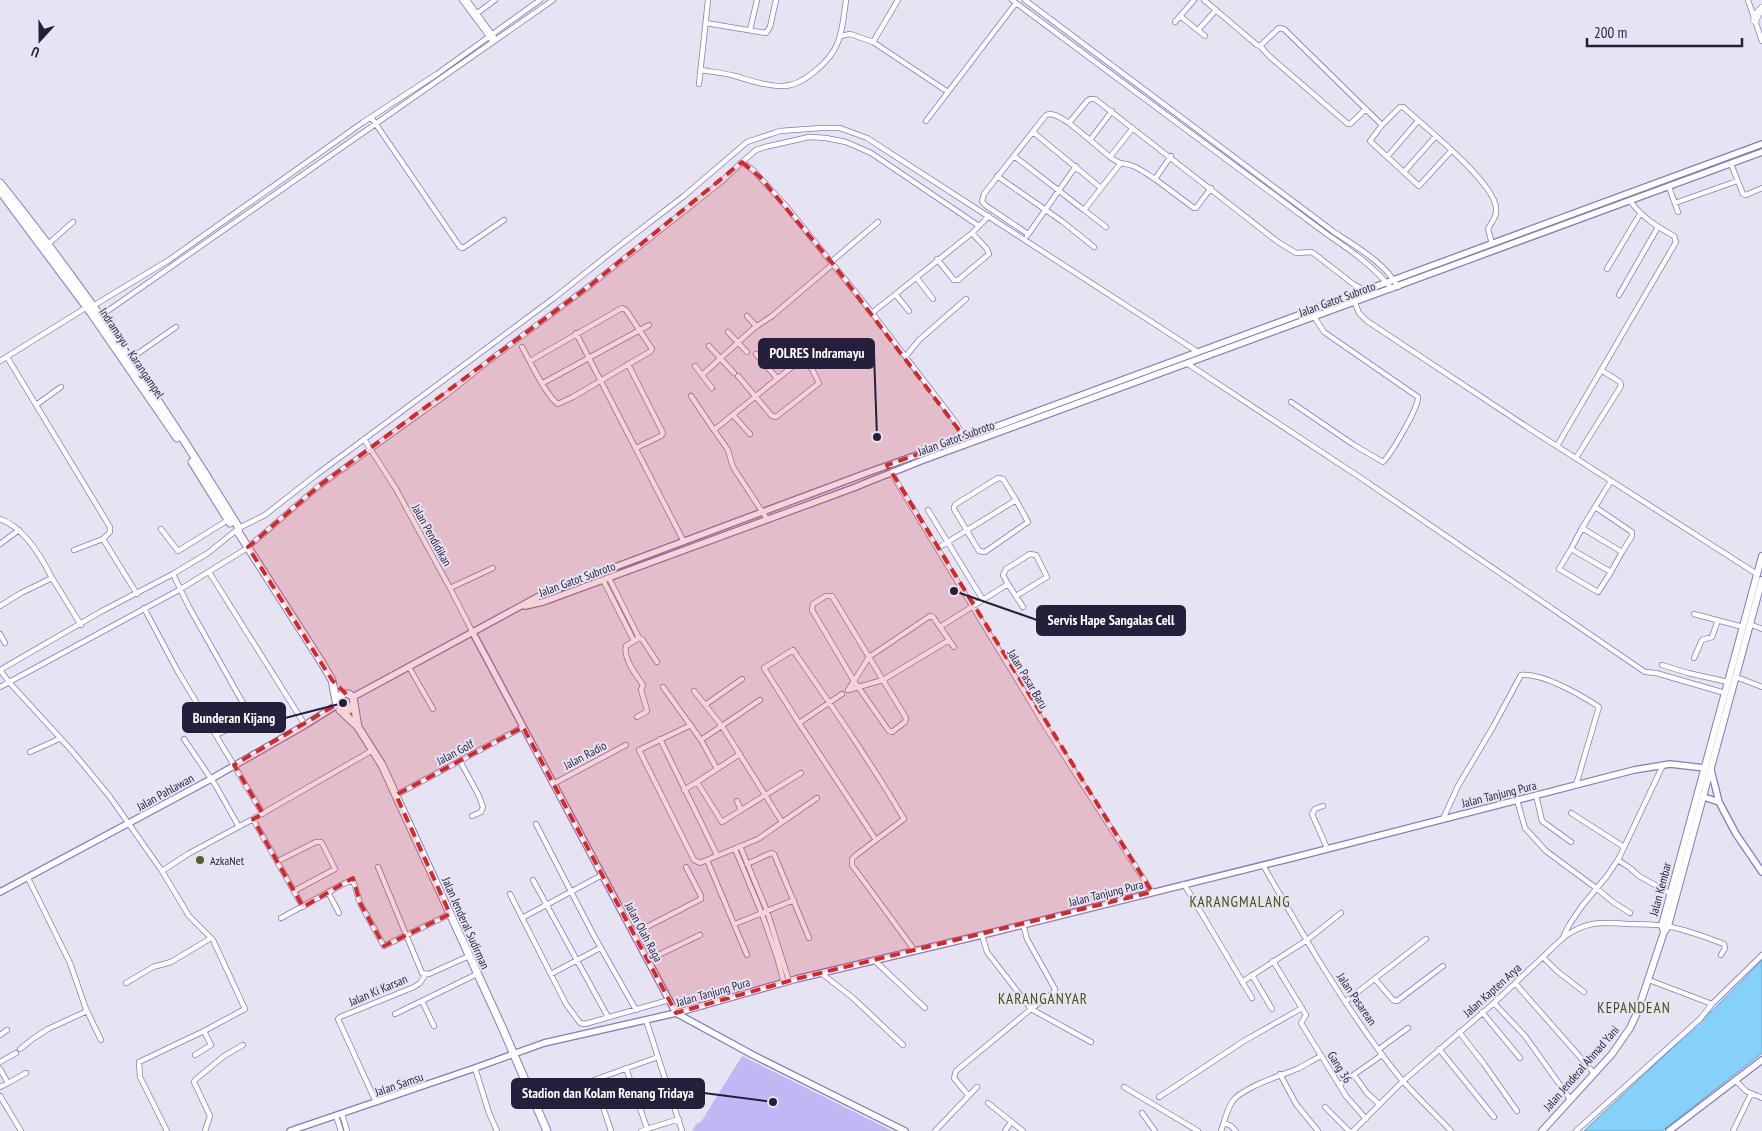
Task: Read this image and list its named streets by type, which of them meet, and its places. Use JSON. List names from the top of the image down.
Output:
{
  "streets": {
    "main road": [
      "Indramayu - Karangampel",
      "Jalan Kembar",
      "Jalan Jenderal Sudirman",
      "Jalan Jenderal Ahmad Yani"
    ],
    "street": [
      "Jalan Gatot Subroto",
      "Jalan Pendidikan",
      "Jalan Pasar Baru",
      "Jalan Golf",
      "Jalan Radio",
      "Jalan Pahlawan",
      "Jalan Tanjung Pura",
      "Jalan Olah Raga",
      "Jalan Ki Karsan",
      "Jalan Kapten Arya",
      "Jalan Pasarean",
      "Gang 36",
      "Jalan Samsu"
    ]
  },
  "crossings": [
    ["Jalan Gatot Subroto", "Jalan Pendidikan"],
    ["Jalan Gatot Subroto", "Jalan Pasar Baru"],
    ["Jalan Gatot Subroto", "Jalan Olah Raga"],
    ["Jalan Pendidikan", "Jalan Olah Raga"],
    ["Jalan Pasar Baru", "Jalan Tanjung Pura"],
    ["Jalan Golf", "Jalan Jenderal Sudirman"],
    ["Jalan Golf", "Jalan Olah Raga"],
    ["Jalan Radio", "Jalan Olah Raga"],
    ["Jalan Tanjung Pura", "Jalan Kembar"],
    ["Jalan Tanjung Pura", "Jalan Jenderal Sudirman"],
    ["Jalan Tanjung Pura", "Jalan Olah Raga"],
    ["Jalan Tanjung Pura", "Jalan Pasarean"],
    ["Jalan Tanjung Pura", "Jalan Samsu"],
    ["Jalan Kembar", "Jalan Kapten Arya"],
    ["Jalan Kembar", "Jalan Jenderal Ahmad Yani"],
    ["Jalan Jenderal Sudirman", "Jalan Samsu"],
    ["Jalan Ki Karsan", "Jalan Samsu"],
    ["Jalan Kapten Arya", "Jalan Pasarean"],
    ["Jalan Kapten Arya", "Gang 36"],
    ["Jalan Kapten Arya", "Jalan Jenderal Ahmad Yani"]
  ],
  "districts": ["KARANGMALANG", "KARANGANYAR", "KEPANDEAN"],
  "places": [
    "POLRES Indramayu",
    "Servis Hape Sangalas Cell",
    "Bunderan Kijang",
    "AzkaNet",
    "Stadion dan Kolam Renang Tridaya"
  ],
  "scale_bar": "200 m",
  "north": "bottom"
}
